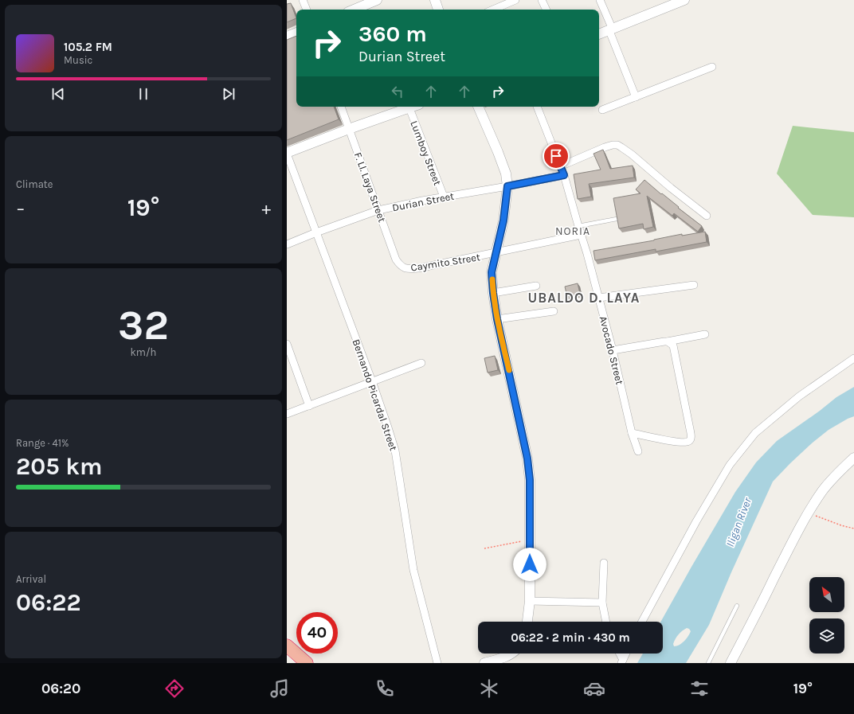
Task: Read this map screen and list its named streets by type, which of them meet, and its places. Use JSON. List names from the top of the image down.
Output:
{
  "streets": {
    "street": [
      "Lumboy Street",
      "F. Ll. Laya Street",
      "Durian Street",
      "Caymito Street",
      "Avocado Street",
      "Bernando Picardal Street"
    ]
  },
  "crossings": [
    ["Lumboy Street", "Durian Street"],
    ["F. Ll. Laya Street", "Durian Street"],
    ["F. Ll. Laya Street", "Caymito Street"],
    ["Durian Street", "Avocado Street"],
    ["Durian Street", "Bernando Picardal Street"],
    ["Caymito Street", "Avocado Street"]
  ],
  "districts": ["NORIA", "UBALDO D. LAYA"],
  "water": ["Iligan River"],
  "north": "top left",
  "page": {
    "turn": ["360 m", "Durian Street"],
    "song": ["105.2 FM", "Music"],
    "tile": [
      "Climate",
      ["32", "km/h"],
      ["Range · 41%", "205 km"],
      ["Arrival", "06:22"]
    ],
    "heat": ["−", "19°", "+"],
    "limit": "40",
    "trip": "06:22 · 2 min · 430 m",
    "tabs": ["06:20", "19°"]
  }
}
